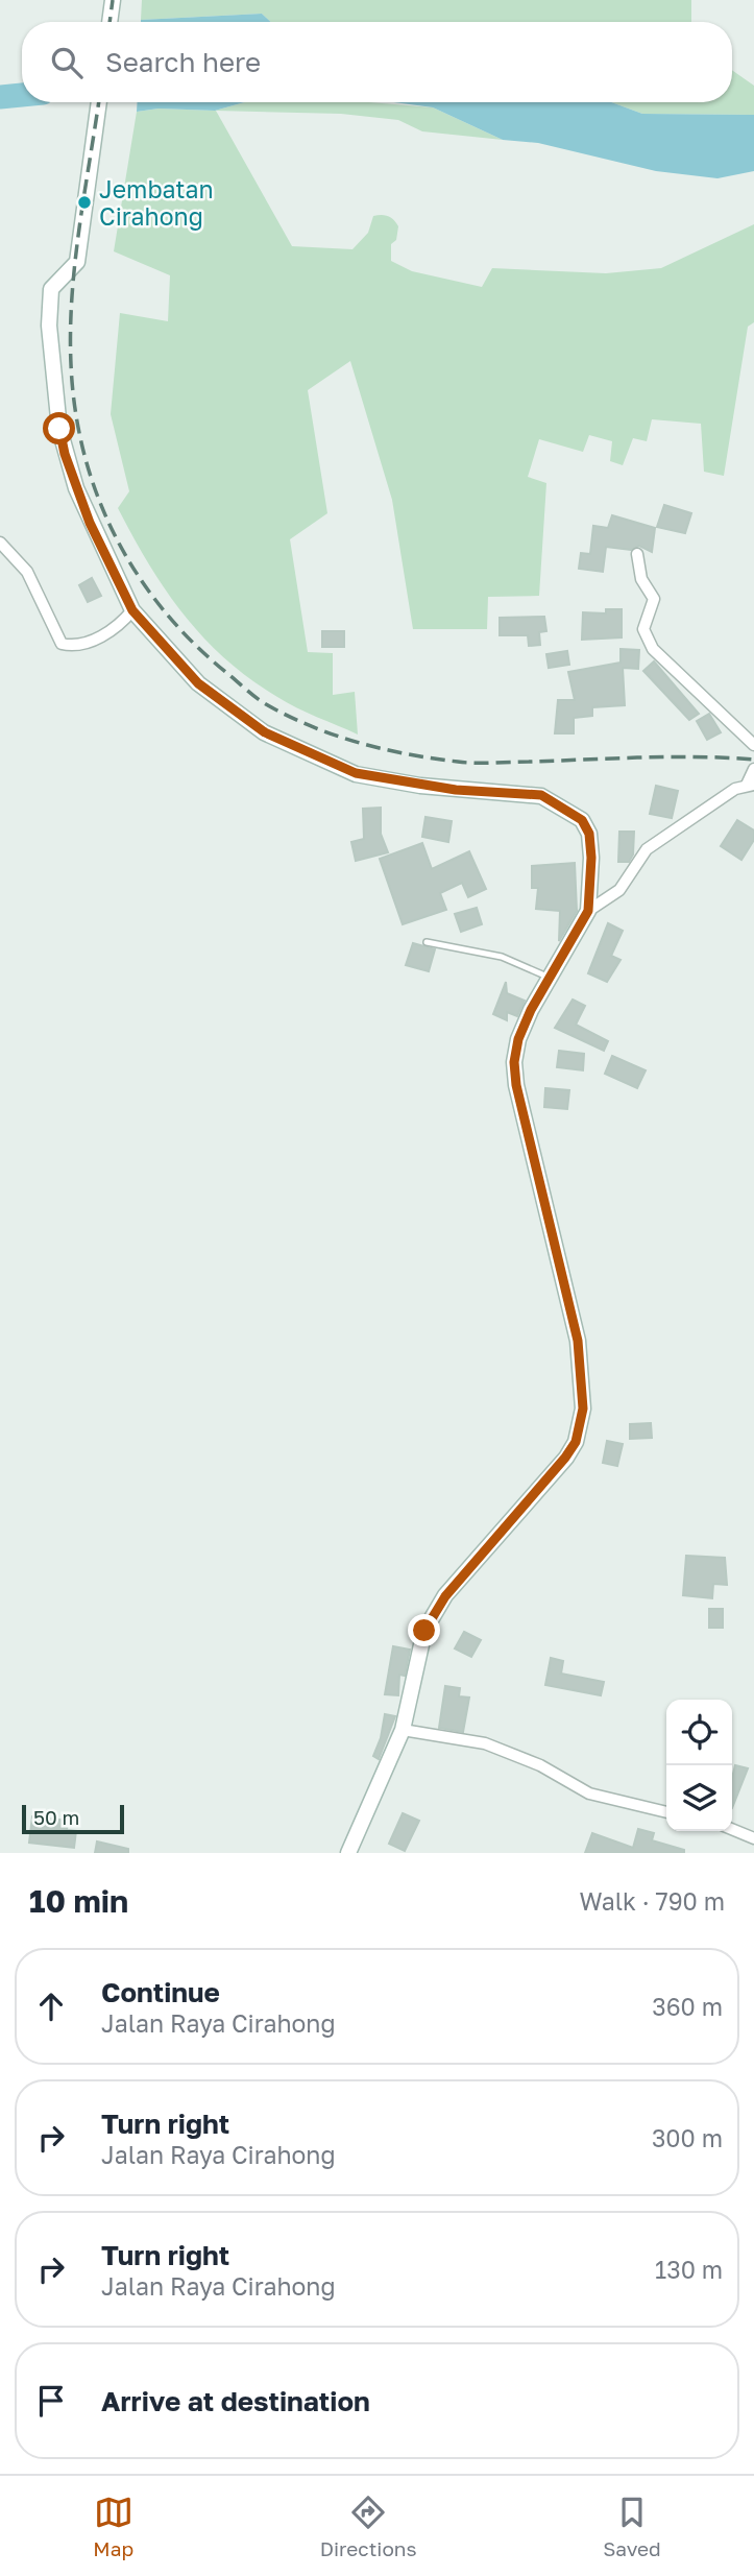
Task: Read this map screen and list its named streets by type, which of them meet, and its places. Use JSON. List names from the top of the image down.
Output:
{
  "places": ["Jembatan Cirahong"],
  "scale_bar": "50 m",
  "page": {
    "search": "Search here",
    "scale": "50 m",
    "heading": ["10 min", "Walk · 790 m"],
    "list": [
      ["Continue", "Jalan Raya Cirahong", "360 m"],
      ["Turn right", "Jalan Raya Cirahong", "300 m"],
      ["Turn right", "Jalan Raya Cirahong", "130 m"],
      "Arrive at destination"
    ],
    "nav": ["Map", "Directions", "Saved"]
  }
}
